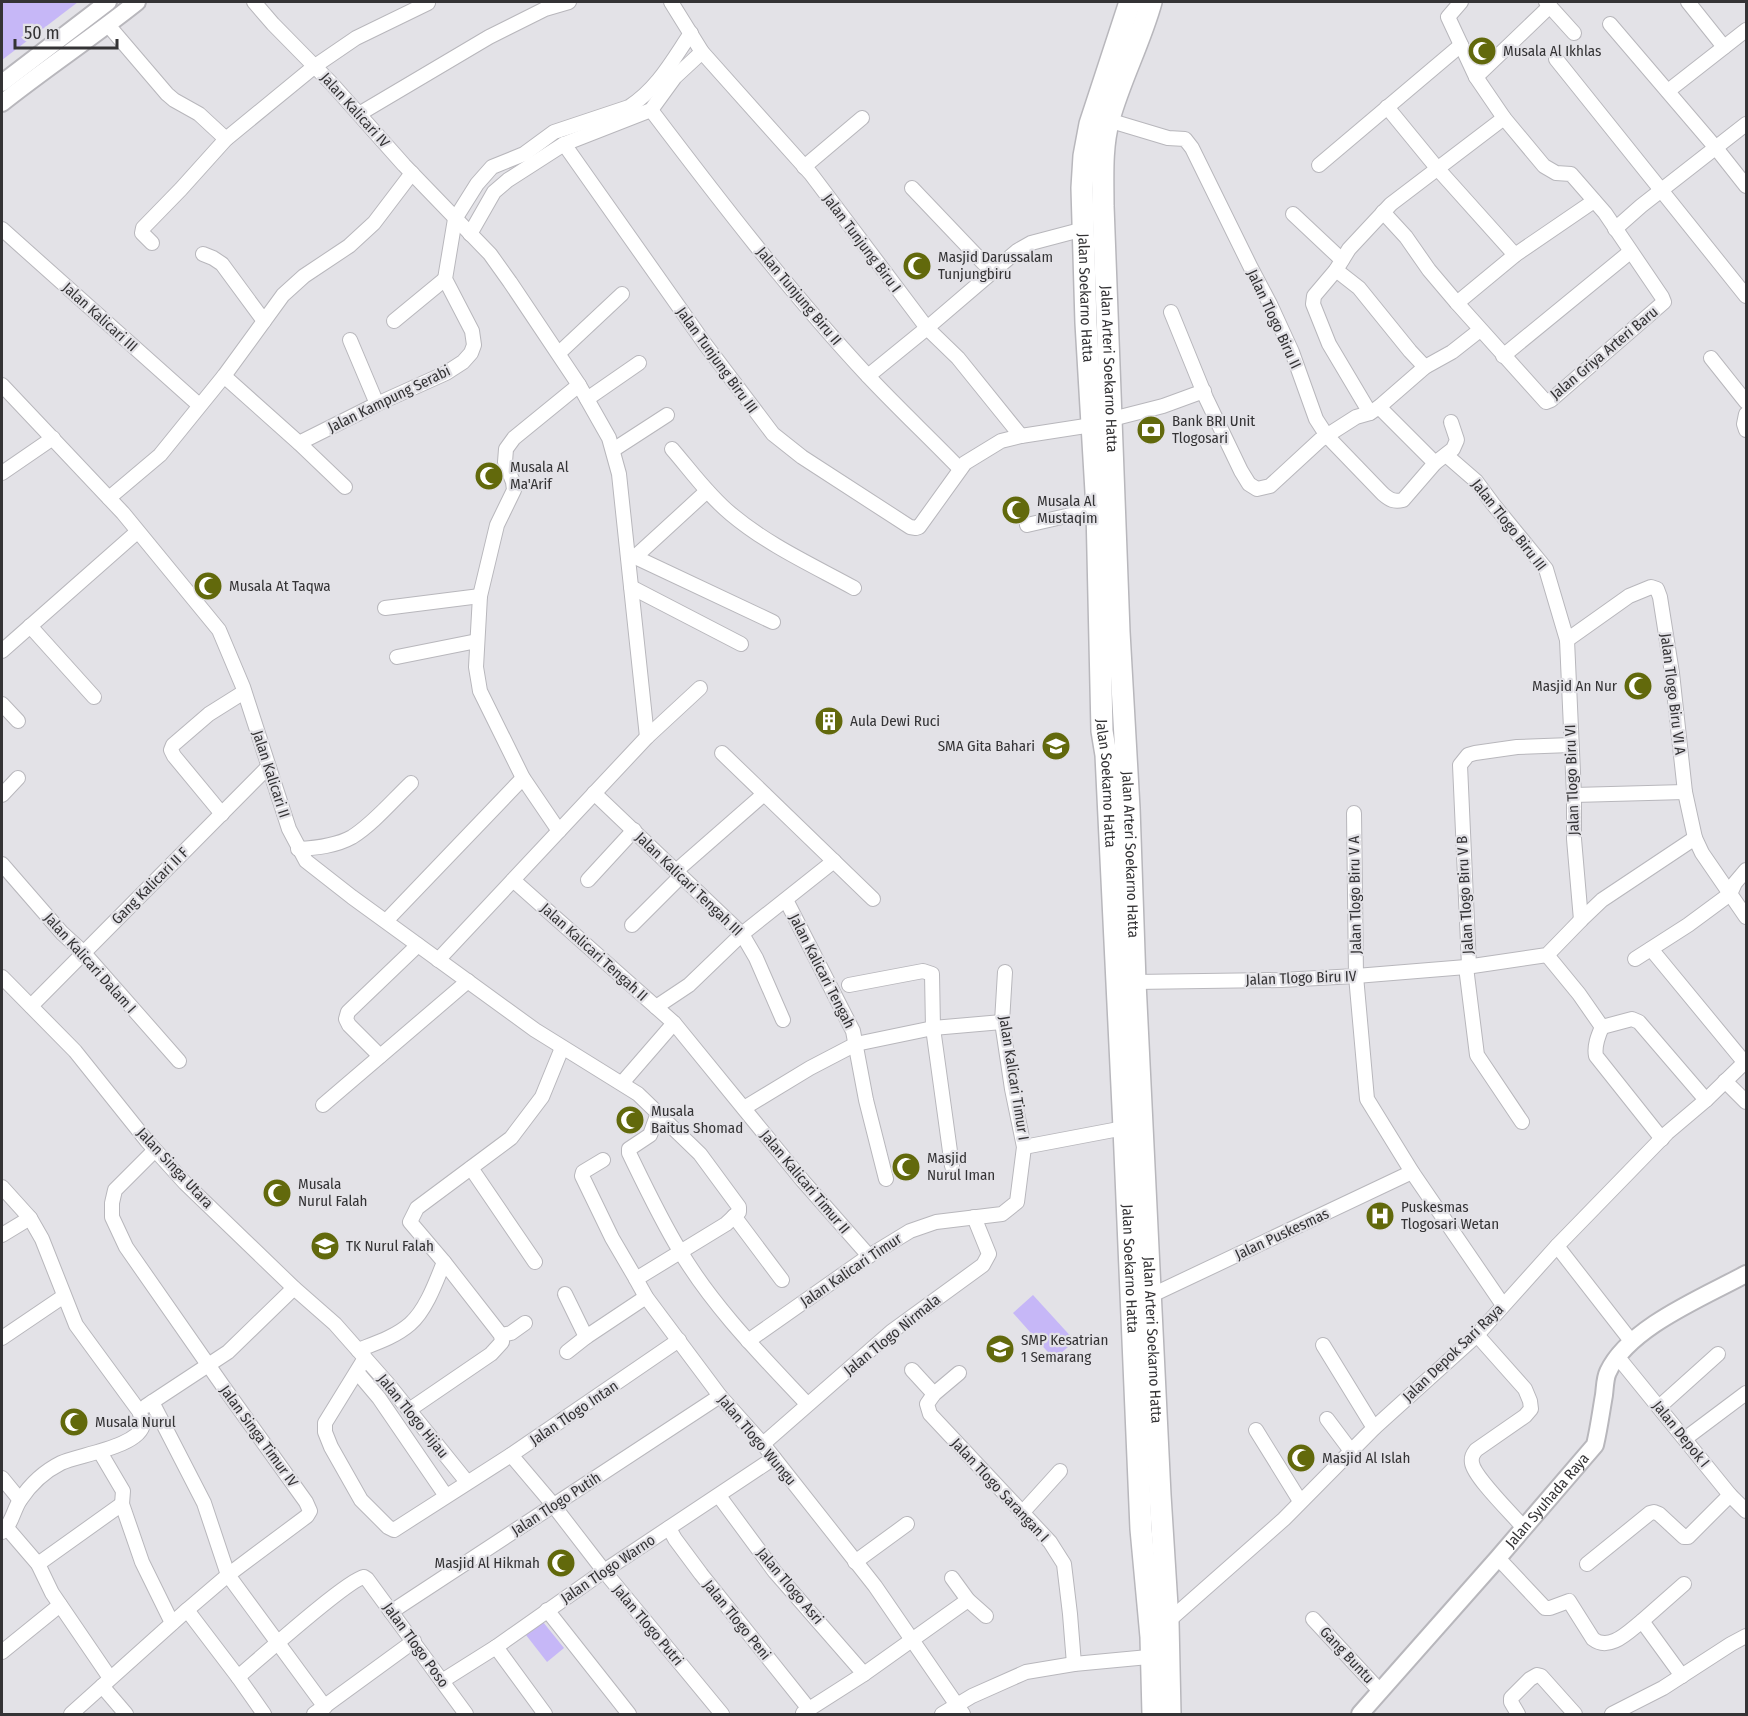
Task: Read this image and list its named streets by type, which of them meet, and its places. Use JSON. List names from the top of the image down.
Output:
{
  "streets": {
    "main road": ["Jalan Soekarno Hatta", "Jalan Arteri Soekarno Hatta"],
    "street": [
      "Jalan Kalicari IV",
      "Jalan Tunjung Biru I",
      "Jalan Tunjung Biru II",
      "Jalan Kalicari III",
      "Jalan Tlogo Biru II",
      "Jalan Griya Arteri Baru",
      "Jalan Tunjung Biru III",
      "Jalan Kampung Serabi",
      "Jalan Tlogo Biru III",
      "Jalan Tlogo Biru VI A",
      "Jalan Kalicari II",
      "Jalan Tlogo Biru VI",
      "Jalan Kalicari Tengah III",
      "Gang Kalicari II F",
      "Jalan Tlogo Biru V A",
      "Jalan Tlogo Biru V B",
      "Jalan Kalicari Tengah II",
      "Jalan Kalicari Dalam I",
      "Jalan Kalicari Tengah",
      "Jalan Tlogo Biru IV",
      "Jalan Kalicari Timur I",
      "Jalan Singa Utara",
      "Jalan Kalicari Timur II",
      "Jalan Puskesmas",
      "Jalan Kalicari Timur",
      "Jalan Tlogo Nirmala",
      "Jalan Depok Sari Raya",
      "Jalan Tlogo Intan",
      "Jalan Tlogo Hijau",
      "Jalan Depok I",
      "Jalan Singa Timur IV",
      "Jalan Tlogo Wungu",
      "Jalan Tlogo Sarangan I",
      "Jalan Syuhada Raya",
      "Jalan Tlogo Putih",
      "Jalan Tlogo Warno",
      "Jalan Tlogo Asri",
      "Jalan Tlogo Peni",
      "Jalan Tlogo Putri",
      "Jalan Tlogo Poso",
      "Gang Buntu"
    ]
  },
  "crossings": [
    ["Jalan Tunjung Biru II", "Jalan Tunjung Biru III"],
    ["Jalan Soekarno Hatta", "Jalan Arteri Soekarno Hatta"],
    ["Jalan Soekarno Hatta", "Jalan Depok Sari Raya"],
    ["Jalan Tlogo Biru II", "Jalan Arteri Soekarno Hatta"],
    ["Jalan Tlogo Biru II", "Jalan Tlogo Biru III"],
    ["Jalan Arteri Soekarno Hatta", "Jalan Tlogo Biru IV"],
    ["Jalan Arteri Soekarno Hatta", "Jalan Puskesmas"],
    ["Jalan Arteri Soekarno Hatta", "Jalan Depok Sari Raya"],
    ["Jalan Tlogo Biru III", "Jalan Tlogo Biru VI A"],
    ["Jalan Tlogo Biru III", "Jalan Tlogo Biru VI"],
    ["Jalan Tlogo Biru VI A", "Jalan Tlogo Biru VI"],
    ["Jalan Kalicari II", "Gang Kalicari II F"],
    ["Jalan Tlogo Biru VI", "Jalan Tlogo Biru V B"],
    ["Gang Kalicari II F", "Jalan Kalicari Dalam I"],
    ["Gang Kalicari II F", "Jalan Singa Utara"],
    ["Jalan Tlogo Biru V A", "Jalan Tlogo Biru IV"],
    ["Jalan Tlogo Biru V B", "Jalan Tlogo Biru IV"],
    ["Jalan Kalicari Tengah II", "Jalan Kalicari Timur II"],
    ["Jalan Kalicari Timur I", "Jalan Kalicari Timur"],
    ["Jalan Singa Utara", "Jalan Tlogo Hijau"],
    ["Jalan Kalicari Timur II", "Jalan Kalicari Timur"],
    ["Jalan Kalicari Timur", "Jalan Tlogo Nirmala"],
    ["Jalan Tlogo Nirmala", "Jalan Tlogo Wungu"],
    ["Jalan Tlogo Intan", "Jalan Tlogo Hijau"],
    ["Jalan Tlogo Intan", "Jalan Tlogo Wungu"],
    ["Jalan Tlogo Intan", "Jalan Tlogo Putri"],
    ["Jalan Depok I", "Jalan Syuhada Raya"],
    ["Jalan Tlogo Wungu", "Jalan Tlogo Putih"],
    ["Jalan Tlogo Wungu", "Jalan Tlogo Warno"],
    ["Jalan Syuhada Raya", "Gang Buntu"],
    ["Jalan Tlogo Putih", "Jalan Tlogo Putri"],
    ["Jalan Tlogo Putih", "Jalan Tlogo Poso"],
    ["Jalan Tlogo Warno", "Jalan Tlogo Asri"],
    ["Jalan Tlogo Warno", "Jalan Tlogo Peni"],
    ["Jalan Tlogo Warno", "Jalan Tlogo Putri"],
    ["Jalan Tlogo Warno", "Jalan Tlogo Poso"]
  ],
  "places": {
    "mosque": [
      "Musala Al Ikhlas",
      "Masjid Darussalam Tunjungbiru",
      "Musala Al Ma'Arif",
      "Musala Al Mustaqim",
      "Musala At Taqwa",
      "Masjid An Nur",
      "Musala Baitus Shomad",
      "Masjid Nurul Iman",
      "Musala Nurul Falah",
      "Musala Nurul",
      "Masjid Al Islah",
      "Masjid Al Hikmah"
    ],
    "bank": ["Bank BRI Unit Tlogosari"],
    "building": ["Aula Dewi Ruci"],
    "school or university": ["SMA Gita Bahari", "TK Nurul Falah", "SMP Kesatrian 1 Semarang"],
    "hospital": ["Puskesmas Tlogosari Wetan"]
  },
  "scale_bar": "50 m"
}
